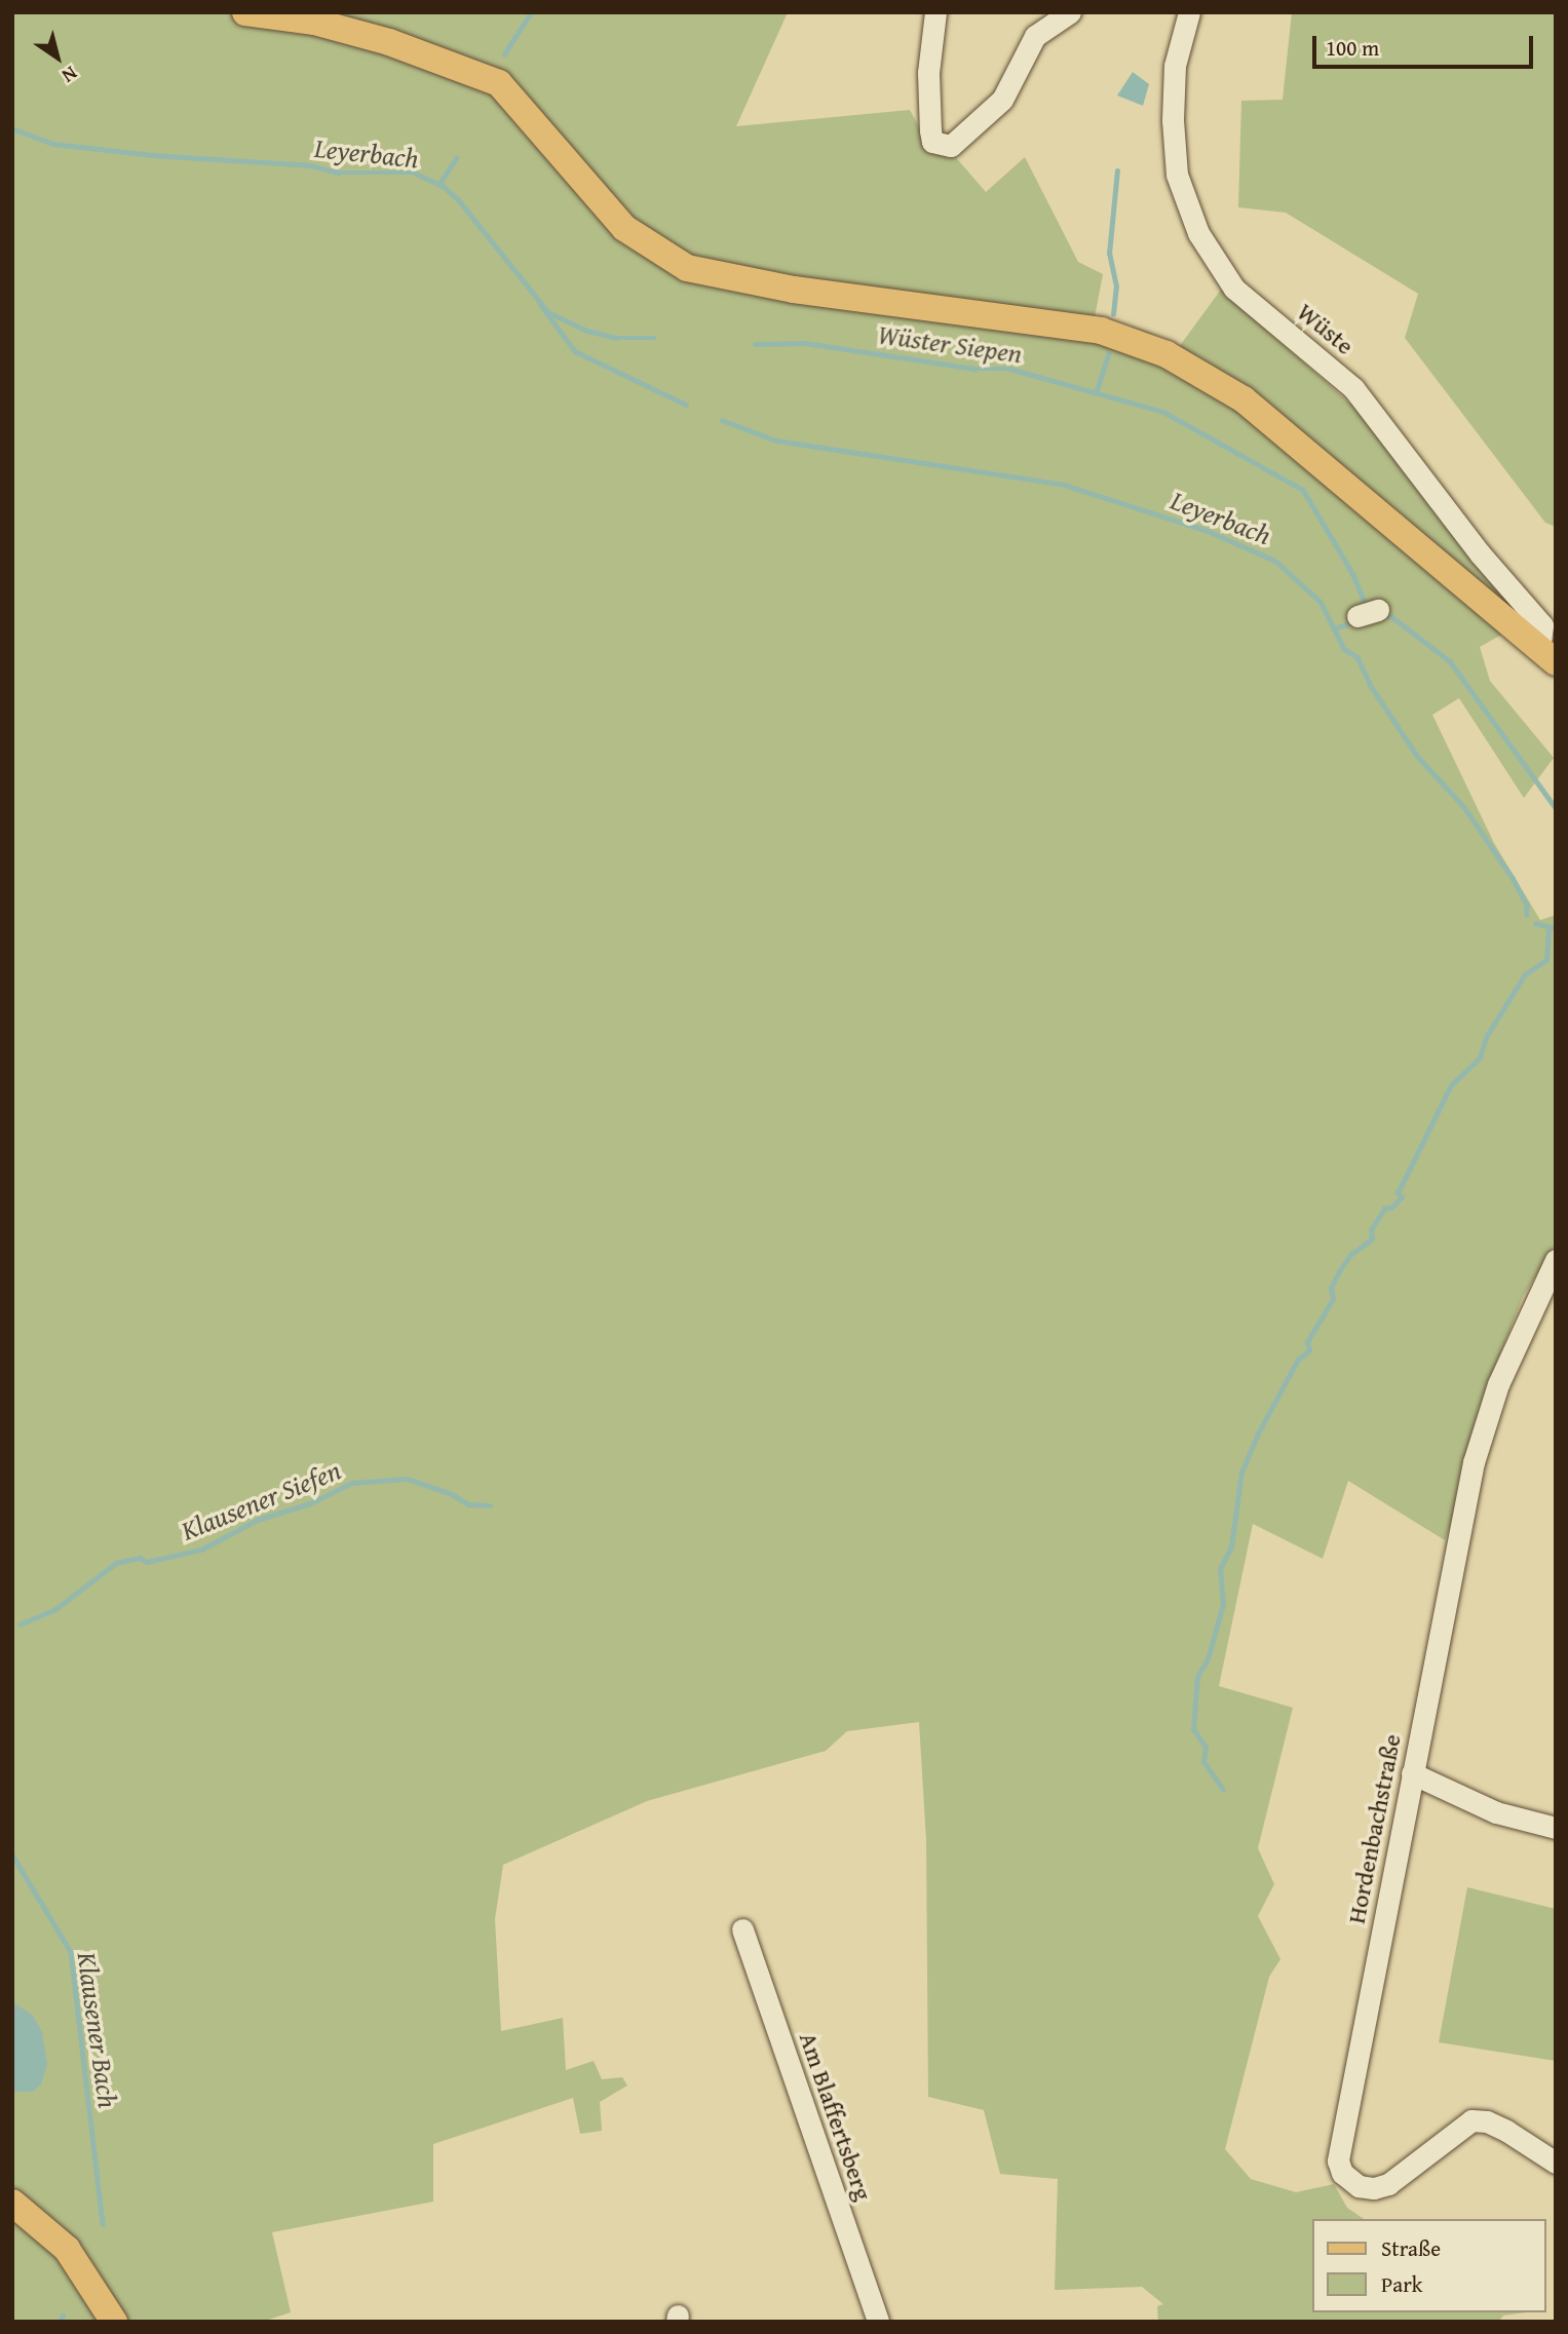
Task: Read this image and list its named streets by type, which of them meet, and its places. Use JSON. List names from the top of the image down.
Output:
{
  "streets": {
    "street": ["Wüste", "Hordenbachstraße", "Am Blaffertsberg"]
  },
  "water": [
    "Leyerbach",
    "Wüster Siepen",
    "Klausener Siefen",
    "Klausener Bach"
  ],
  "legend": ["Straße", "Park"],
  "scale_bar": "100 m",
  "north": "bottom right"
}
